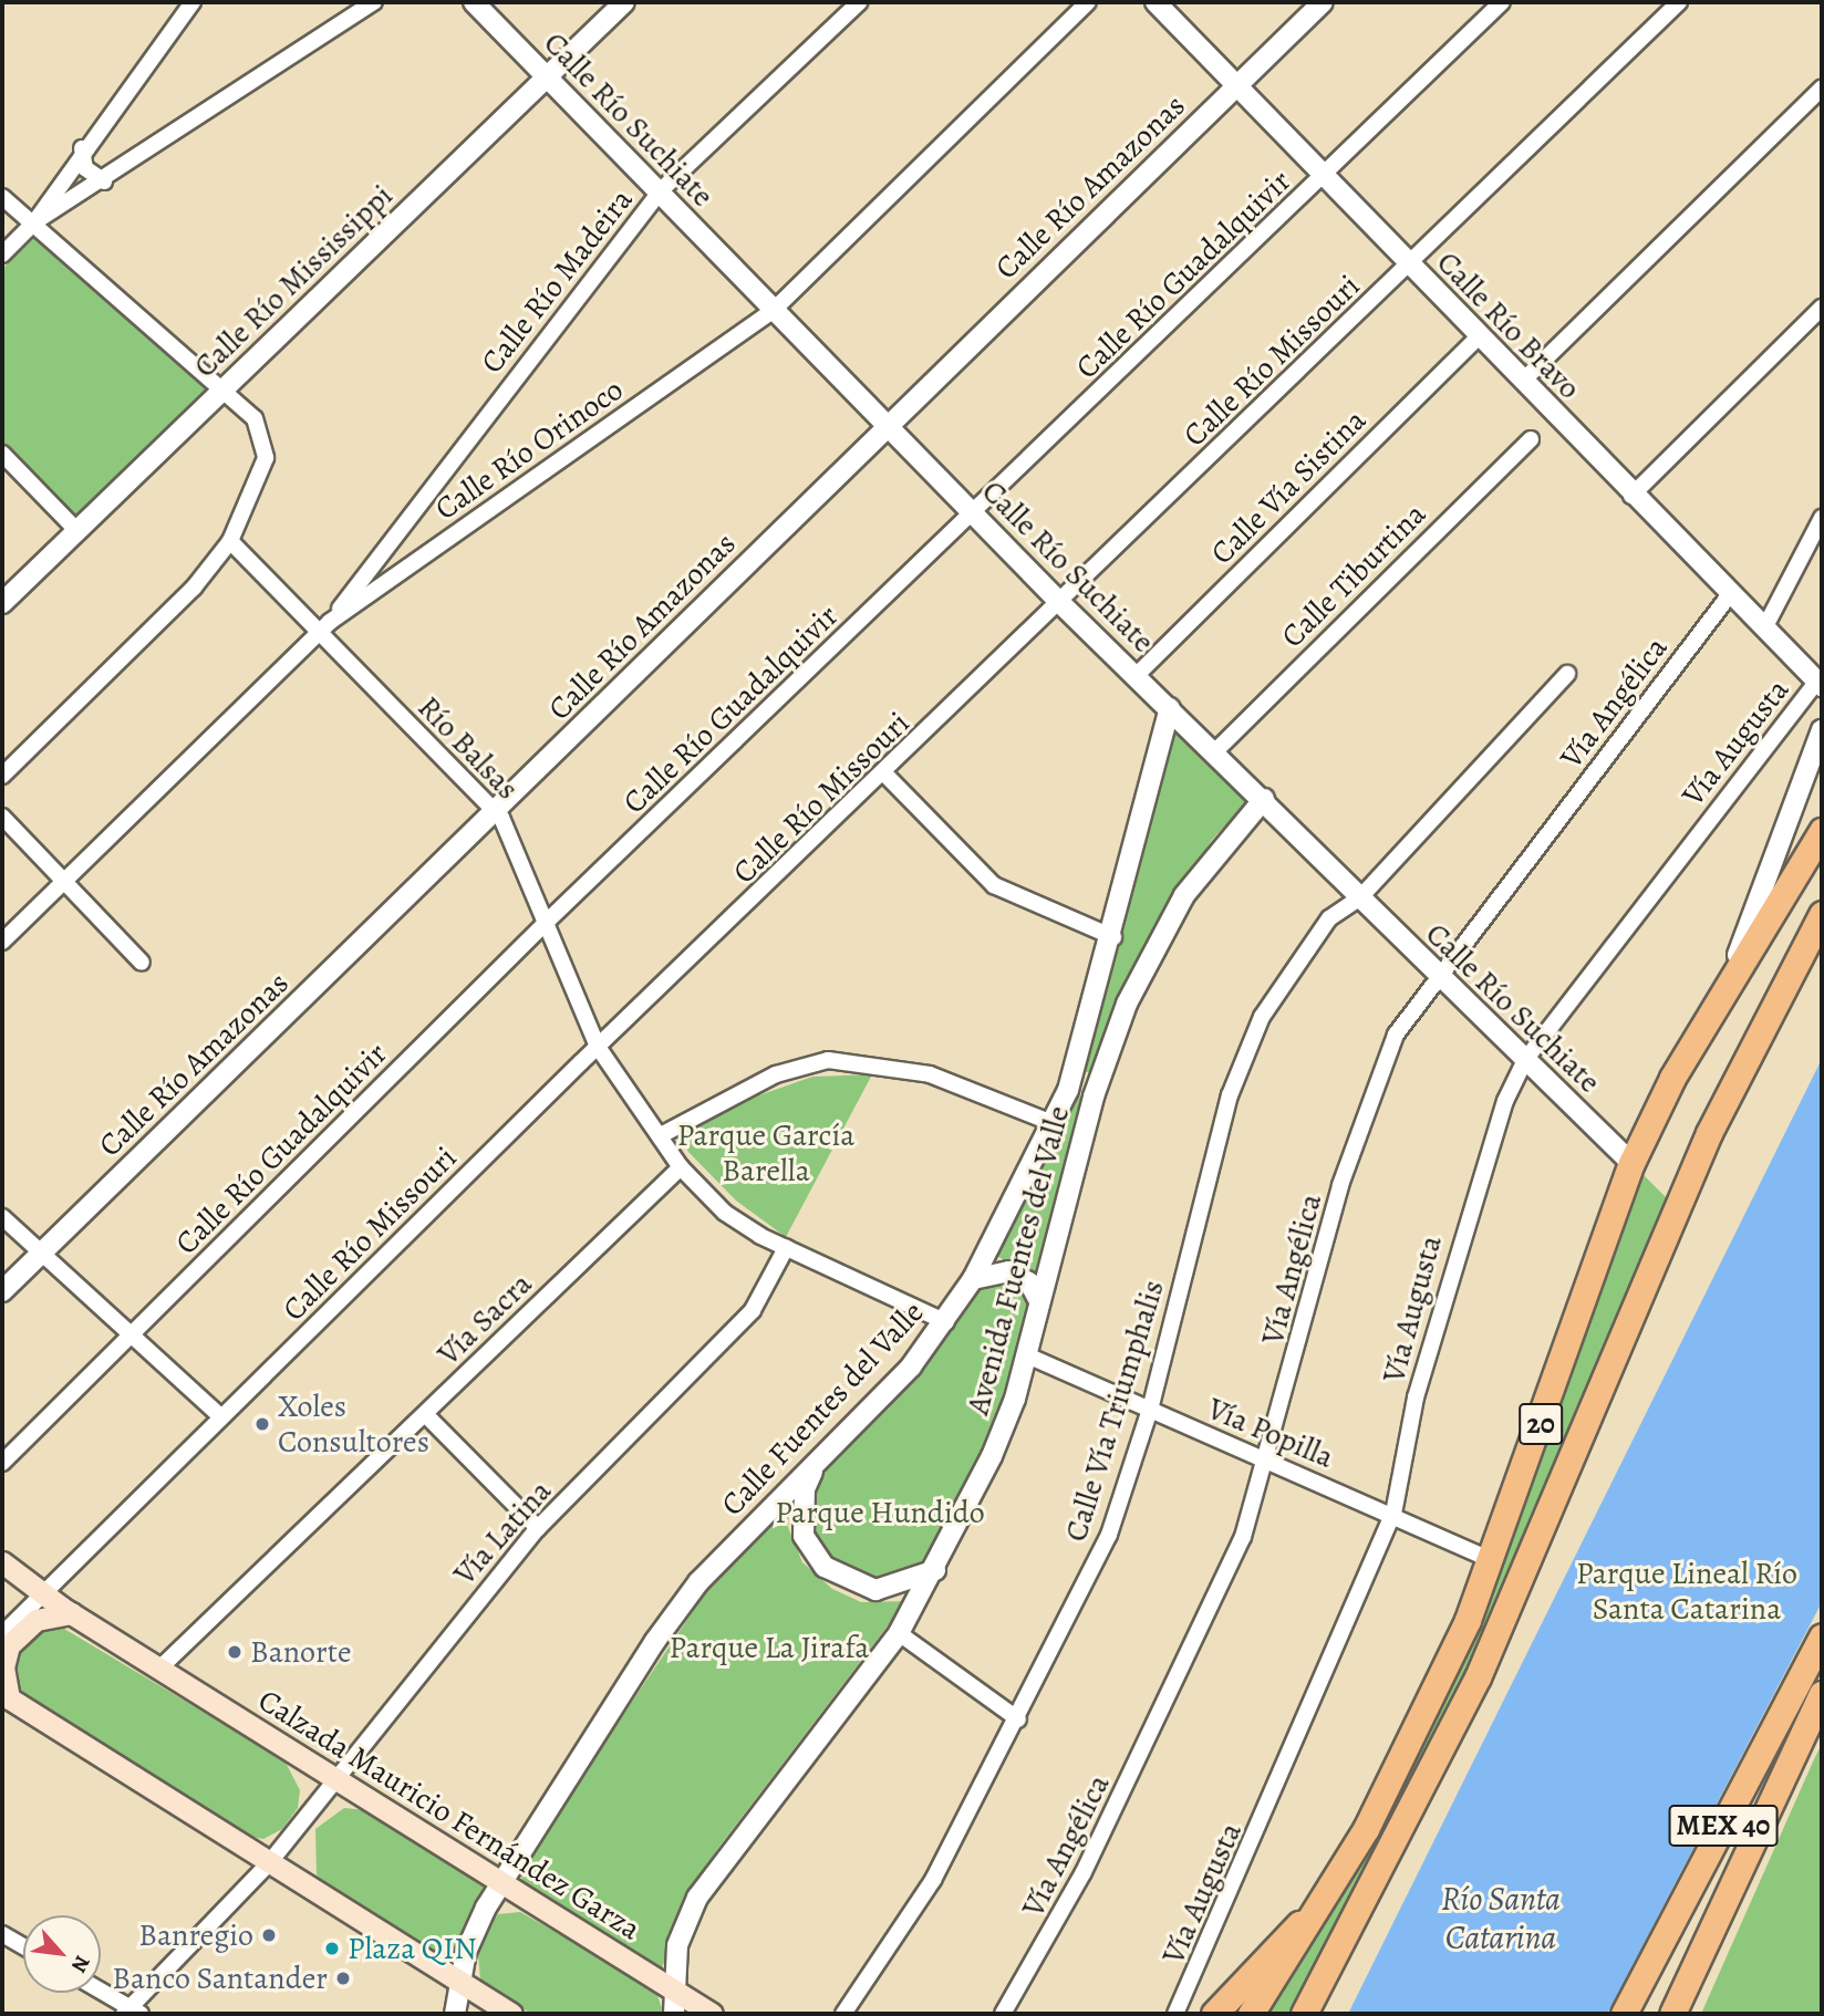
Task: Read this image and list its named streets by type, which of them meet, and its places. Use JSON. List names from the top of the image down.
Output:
{
  "streets": {
    "main road": ["20", "Calzada Mauricio Fernández Garza", "MEX 40"],
    "street": [
      "Calle Río Suchiate",
      "Calle Río Amazonas",
      "Calle Río Guadalquivir",
      "Calle Río Mississippi",
      "Calle Río Madeira",
      "Calle Río Bravo",
      "Calle Río Missouri",
      "Calle Río Orinoco",
      "Calle Vía Sistina",
      "Calle Tiburtina",
      "Vía Angélica",
      "Vía Augusta",
      "Río Balsas",
      "Avenida Fuentes del Valle",
      "Vía Sacra",
      "Calle Fuentes del Valle",
      "Calle Vía Triumphalis",
      "Vía Popilla",
      "Vía Latina"
    ]
  },
  "crossings": [
    ["Calle Río Suchiate", "Calle Río Amazonas"],
    ["Calle Río Suchiate", "Calle Río Guadalquivir"],
    ["Calle Río Suchiate", "Calle Río Mississippi"],
    ["Calle Río Suchiate", "Calle Río Madeira"],
    ["Calle Río Suchiate", "Calle Río Missouri"],
    ["Calle Río Suchiate", "Calle Río Orinoco"],
    ["Calle Río Suchiate", "Calle Vía Sistina"],
    ["Calle Río Suchiate", "Calle Tiburtina"],
    ["Calle Río Suchiate", "Vía Angélica"],
    ["Calle Río Suchiate", "Vía Augusta"],
    ["Calle Río Suchiate", "Avenida Fuentes del Valle"],
    ["Calle Río Suchiate", "Calle Fuentes del Valle"],
    ["Calle Río Suchiate", "Calle Vía Triumphalis"],
    ["Calle Río Suchiate", "20"],
    ["Calle Río Amazonas", "Calle Río Bravo"],
    ["Calle Río Amazonas", "Río Balsas"],
    ["Calle Río Guadalquivir", "Calle Río Bravo"],
    ["Calle Río Guadalquivir", "Río Balsas"],
    ["Calle Río Madeira", "Calle Río Orinoco"],
    ["Calle Río Madeira", "Río Balsas"],
    ["Calle Río Bravo", "Calle Río Missouri"],
    ["Calle Río Bravo", "Calle Vía Sistina"],
    ["Calle Río Bravo", "Vía Angélica"],
    ["Calle Río Bravo", "Vía Augusta"],
    ["Calle Río Missouri", "Río Balsas"],
    ["Calle Río Missouri", "Calzada Mauricio Fernández Garza"],
    ["Calle Río Orinoco", "Río Balsas"],
    ["Vía Angélica", "Vía Popilla"],
    ["Vía Augusta", "Vía Popilla"],
    ["Río Balsas", "Vía Sacra"],
    ["Río Balsas", "Calle Fuentes del Valle"],
    ["Río Balsas", "Vía Latina"],
    ["Avenida Fuentes del Valle", "Vía Popilla"],
    ["Avenida Fuentes del Valle", "Calzada Mauricio Fernández Garza"],
    ["Vía Sacra", "Calzada Mauricio Fernández Garza"],
    ["Calle Fuentes del Valle", "Calzada Mauricio Fernández Garza"],
    ["Calle Vía Triumphalis", "Vía Popilla"],
    ["20", "Vía Popilla"],
    ["Vía Latina", "Calzada Mauricio Fernández Garza"]
  ],
  "water": ["Río Santa Catarina"],
  "parks": [
    "Parque García Barella",
    "Parque Hundido",
    "Parque Lineal Río Santa Catarina",
    "Parque La Jirafa"
  ],
  "places": [
    "Xoles Consultores",
    "Banorte",
    "Banregio",
    "Plaza QIN",
    "Banco Santander"
  ],
  "north": "bottom right"
}
